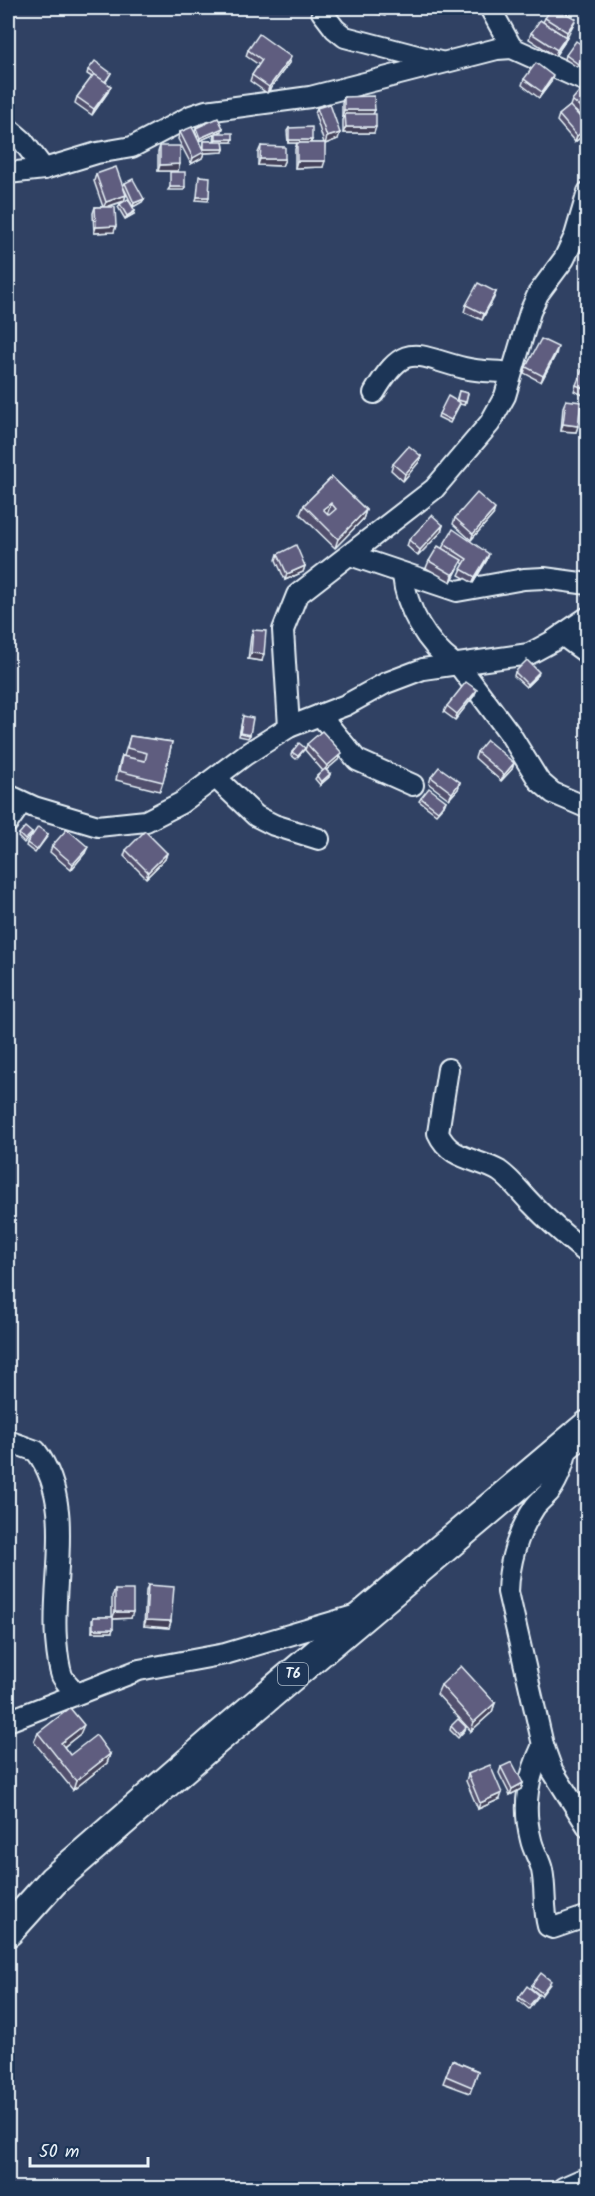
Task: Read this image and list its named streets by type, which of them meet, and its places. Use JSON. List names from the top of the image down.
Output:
{
  "streets": {
    "highway": ["T6"]
  },
  "scale_bar": "50 m"
}
